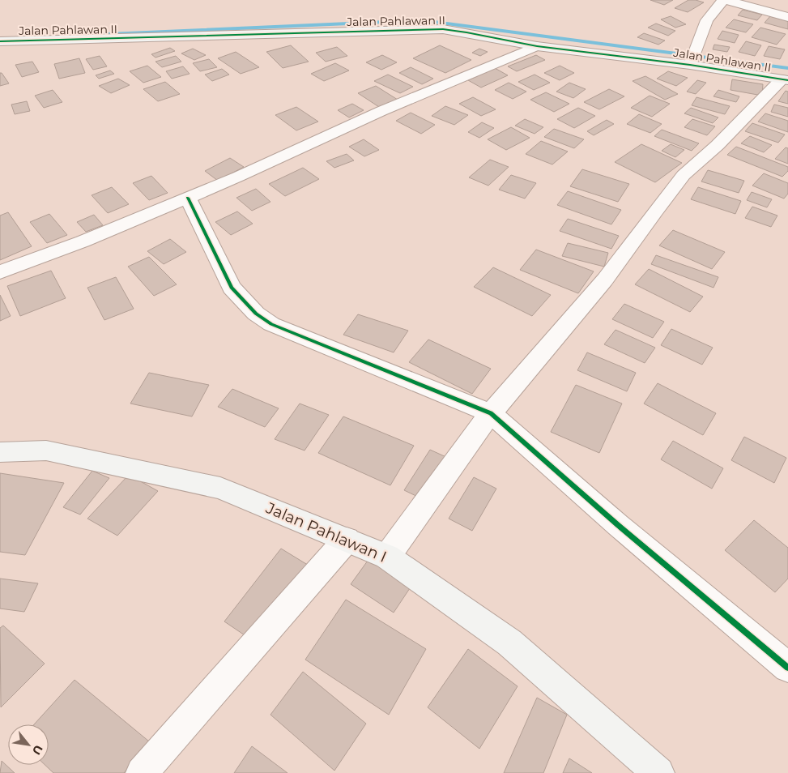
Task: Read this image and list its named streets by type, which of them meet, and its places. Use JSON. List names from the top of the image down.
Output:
{
  "streets": {
    "street": ["Jalan Pahlawan II", "Jalan Pahlawan I"]
  },
  "north": "bottom right"
}
